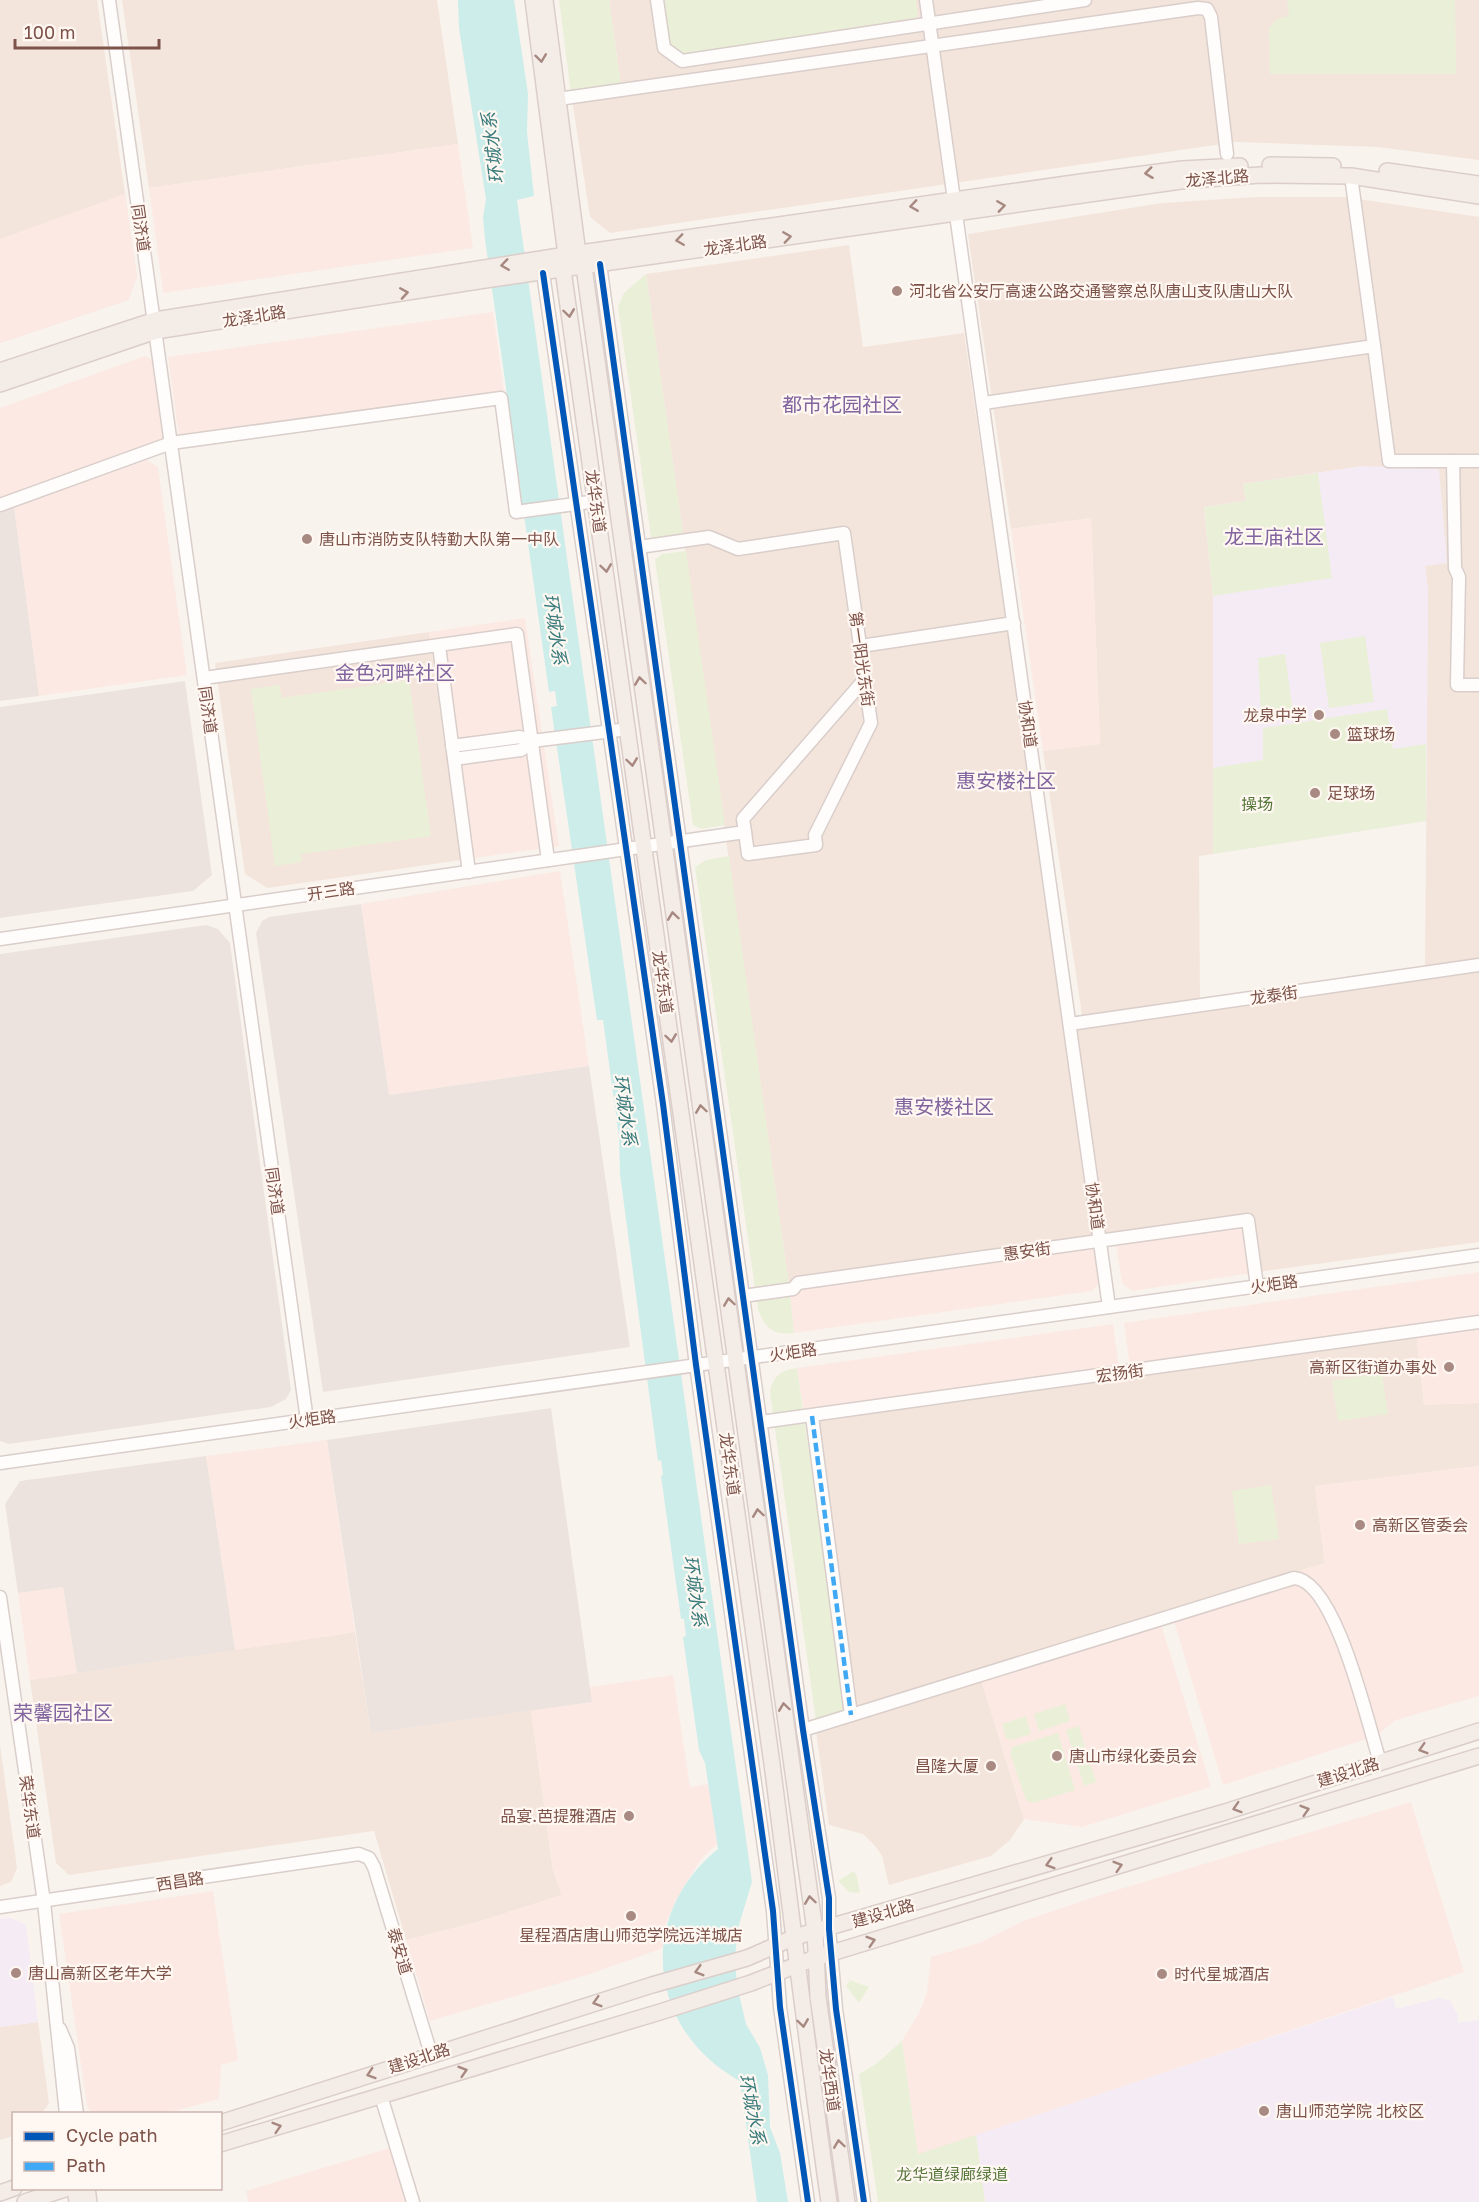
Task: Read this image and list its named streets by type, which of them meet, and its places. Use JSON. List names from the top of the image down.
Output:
{
  "streets": {
    "main road": [
      "龙泽北路",
      "龙华东道",
      "建设北路",
      "龙华西道"
    ],
    "street": [
      "同济道",
      "第一阳光东街",
      "协和道",
      "开三路",
      "龙泰街",
      "惠安街",
      "火炬路",
      "宏扬街",
      "荣华东道",
      "西昌路",
      "泰安道"
    ]
  },
  "crossings": [
    ["龙泽北路", "同济道"],
    ["龙泽北路", "龙华东道"],
    ["龙泽北路", "协和道"],
    ["同济道", "开三路"],
    ["同济道", "火炬路"],
    ["龙华东道", "开三路"],
    ["龙华东道", "火炬路"],
    ["龙华东道", "建设北路"],
    ["龙华东道", "龙华西道"],
    ["第一阳光东街", "开三路"],
    ["协和道", "龙泰街"],
    ["协和道", "惠安街"],
    ["协和道", "火炬路"],
    ["惠安街", "火炬路"],
    ["建设北路", "泰安道"],
    ["建设北路", "龙华西道"],
    ["荣华东道", "西昌路"],
    ["西昌路", "泰安道"]
  ],
  "districts": [
    "都市花园社区",
    "龙王庙社区",
    "金色河畔社区",
    "惠安楼社区",
    "惠安楼社区",
    "荣馨园社区"
  ],
  "water": ["环城水系"],
  "parks": ["操场", "龙华道绿廊绿道"],
  "places": [
    "河北省公安厅高速公路交通警察总队唐山支队唐山大队",
    "唐山市消防支队特勤大队第一中队",
    "龙泉中学",
    "篮球场",
    "足球场",
    "高新区街道办事处",
    "高新区管委会",
    "唐山市绿化委员会",
    "昌隆大厦",
    "品宴.芭提雅酒店",
    "星程酒店唐山师范学院远洋城店",
    "唐山高新区老年大学",
    "时代星城酒店",
    "唐山师范学院 北校区"
  ],
  "legend": ["Cycle path", "Path"],
  "scale_bar": "100 m"
}
